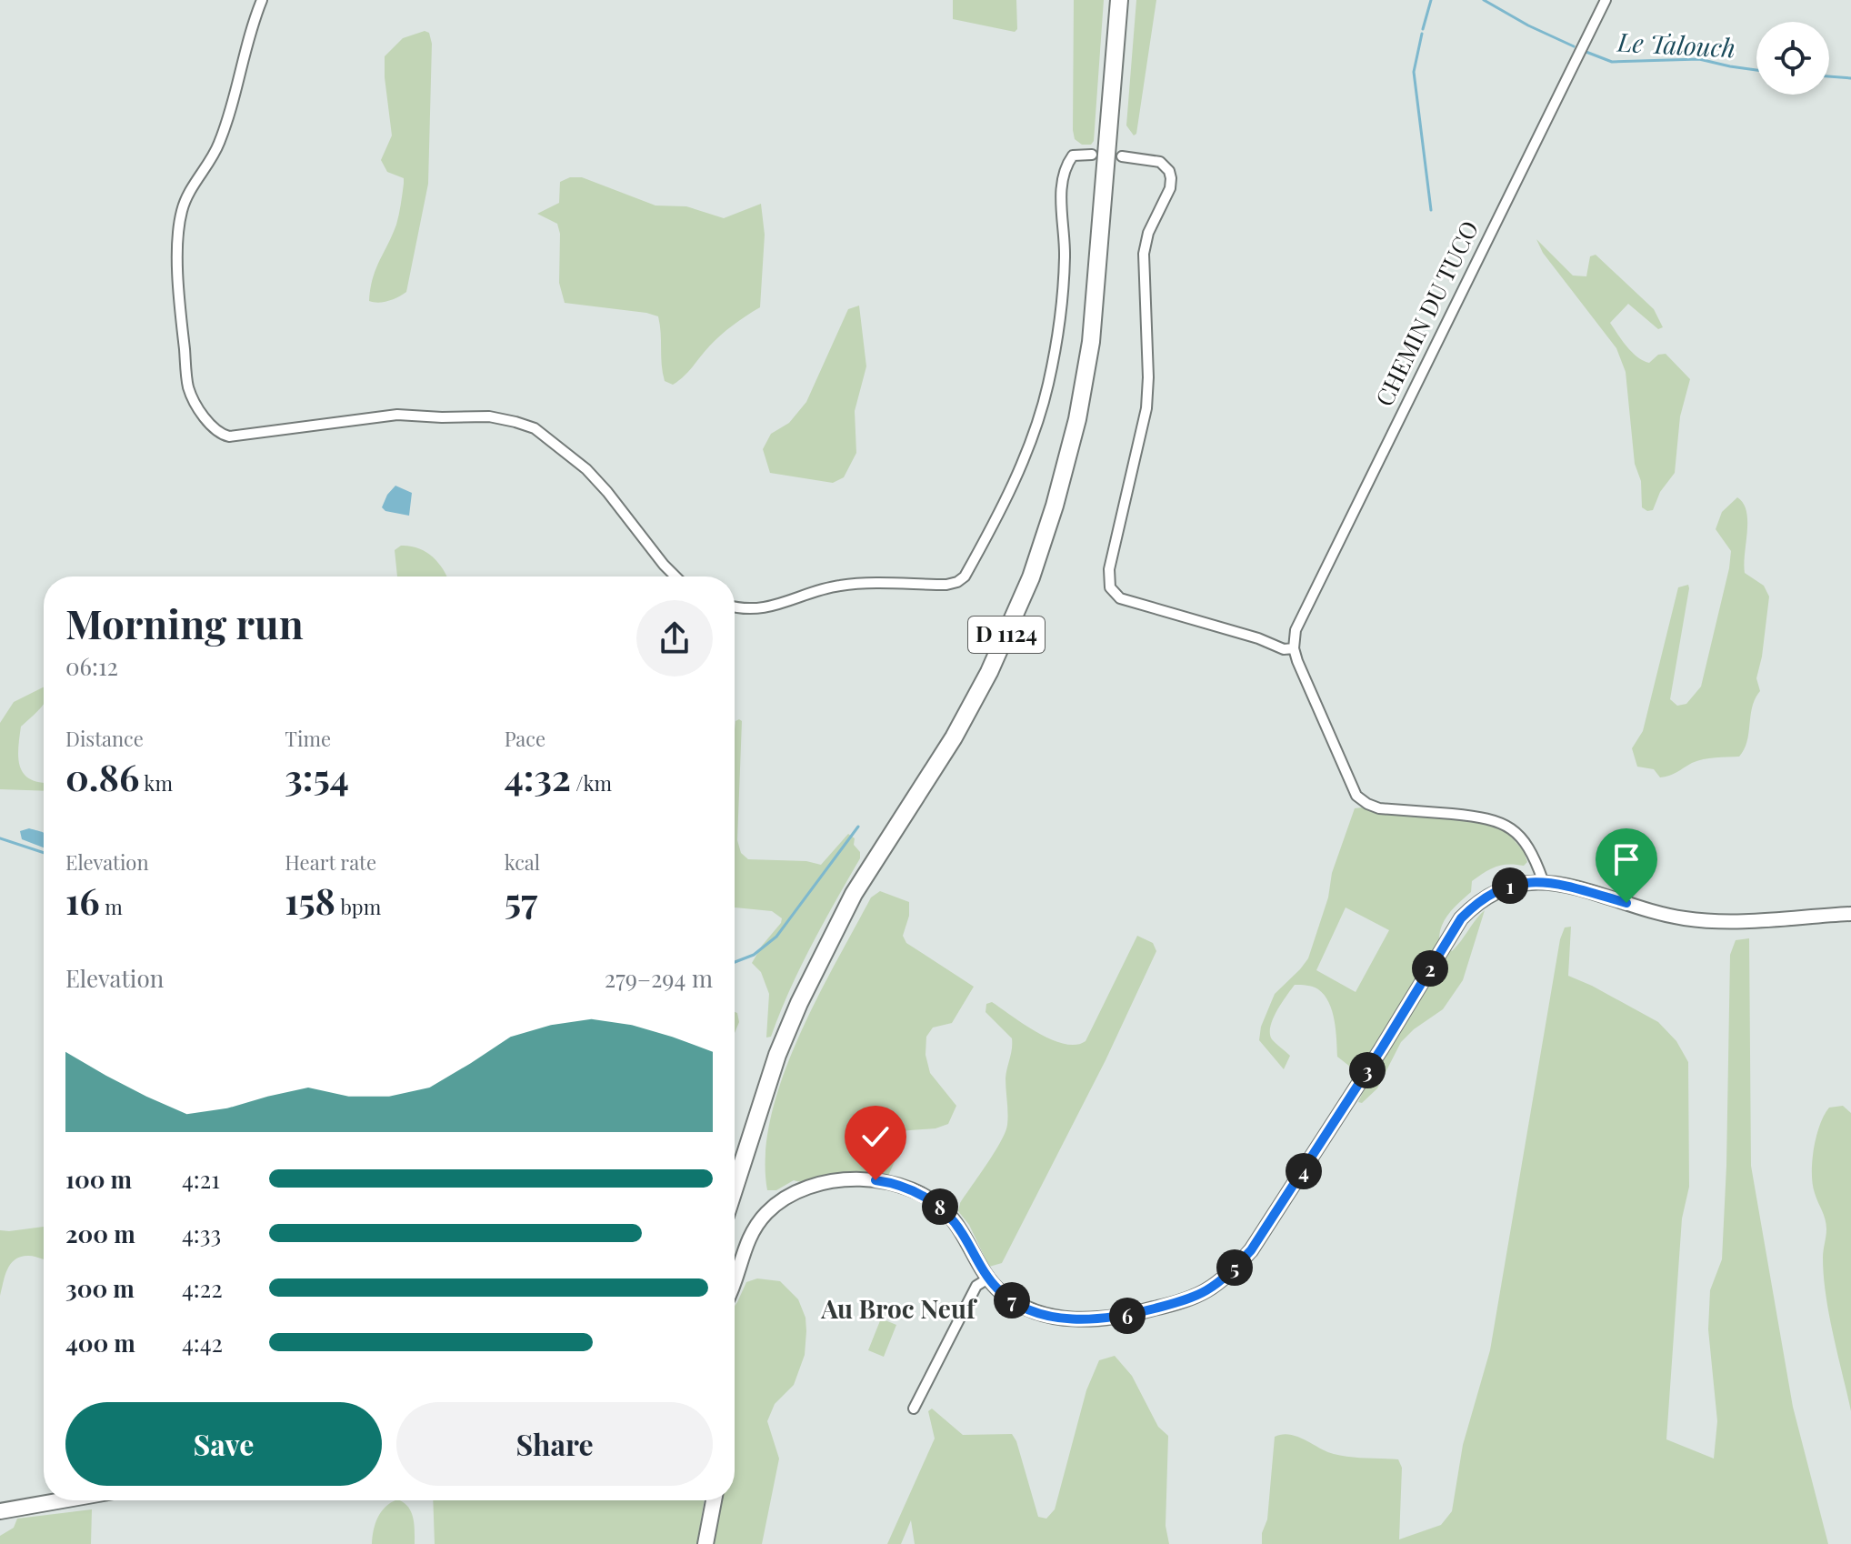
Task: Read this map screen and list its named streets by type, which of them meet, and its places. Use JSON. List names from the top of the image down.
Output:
{
  "streets": {
    "highway": ["D 1124"],
    "street": ["CHEMIN DU TUCO"]
  },
  "districts": ["Au Broc Neuf"],
  "water": ["Le Talouch"],
  "page": {
    "heading": ["Morning run", "06:12"],
    "stats": [
      ["Distance", "0.86 km"],
      ["Time", "3:54"],
      ["Pace", "4:32 /km"],
      ["Elevation", "16 m"],
      ["Heart rate", "158 bpm"],
      ["kcal", "57"]
    ],
    "pins": [
      "1",
      "2",
      "3",
      "4",
      "8",
      "5",
      "7",
      "6"
    ],
    "chart": ["Elevation", "279–294 m"],
    "list": [
      {
        "name": "100 m",
        "note": "4:21"
      },
      {
        "name": "200 m",
        "note": "4:33"
      },
      {
        "name": "300 m",
        "note": "4:22"
      },
      {
        "name": "400 m",
        "note": "4:42"
      }
    ],
    "buttons": ["Save", "Share"]
  }
}
